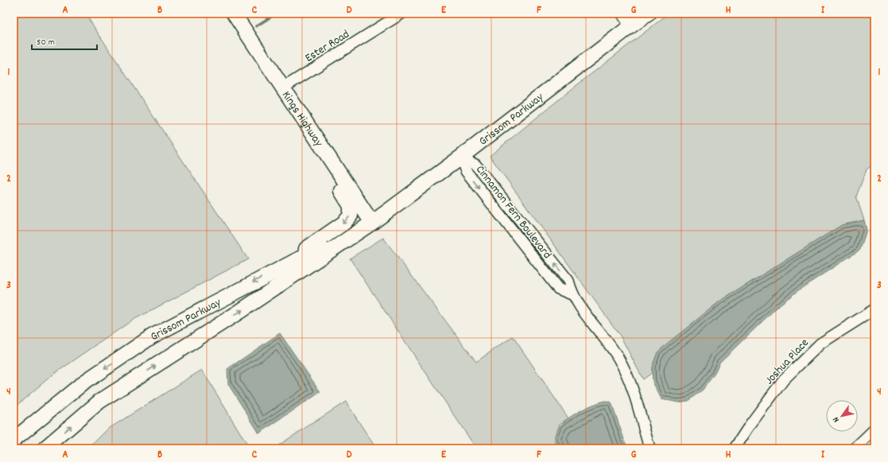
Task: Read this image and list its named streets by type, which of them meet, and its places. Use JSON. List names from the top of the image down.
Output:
{
  "streets": {
    "main road": ["Kings Highway", "Grissom Parkway"],
    "street": ["Ester Road", "Cinnamon Fern Boulevard", "Joshua Place"]
  },
  "crossings": [
    ["Ester Road", "Kings Highway"],
    ["Kings Highway", "Grissom Parkway"],
    ["Grissom Parkway", "Cinnamon Fern Boulevard"]
  ],
  "scale_bar": "50 m",
  "north": "bottom left",
  "grid": {
    "columns": [
      "A",
      "B",
      "C",
      "D",
      "E",
      "F",
      "G",
      "H",
      "I"
    ],
    "rows": [
      "1",
      "2",
      "3",
      "4"
    ]
  }
}
